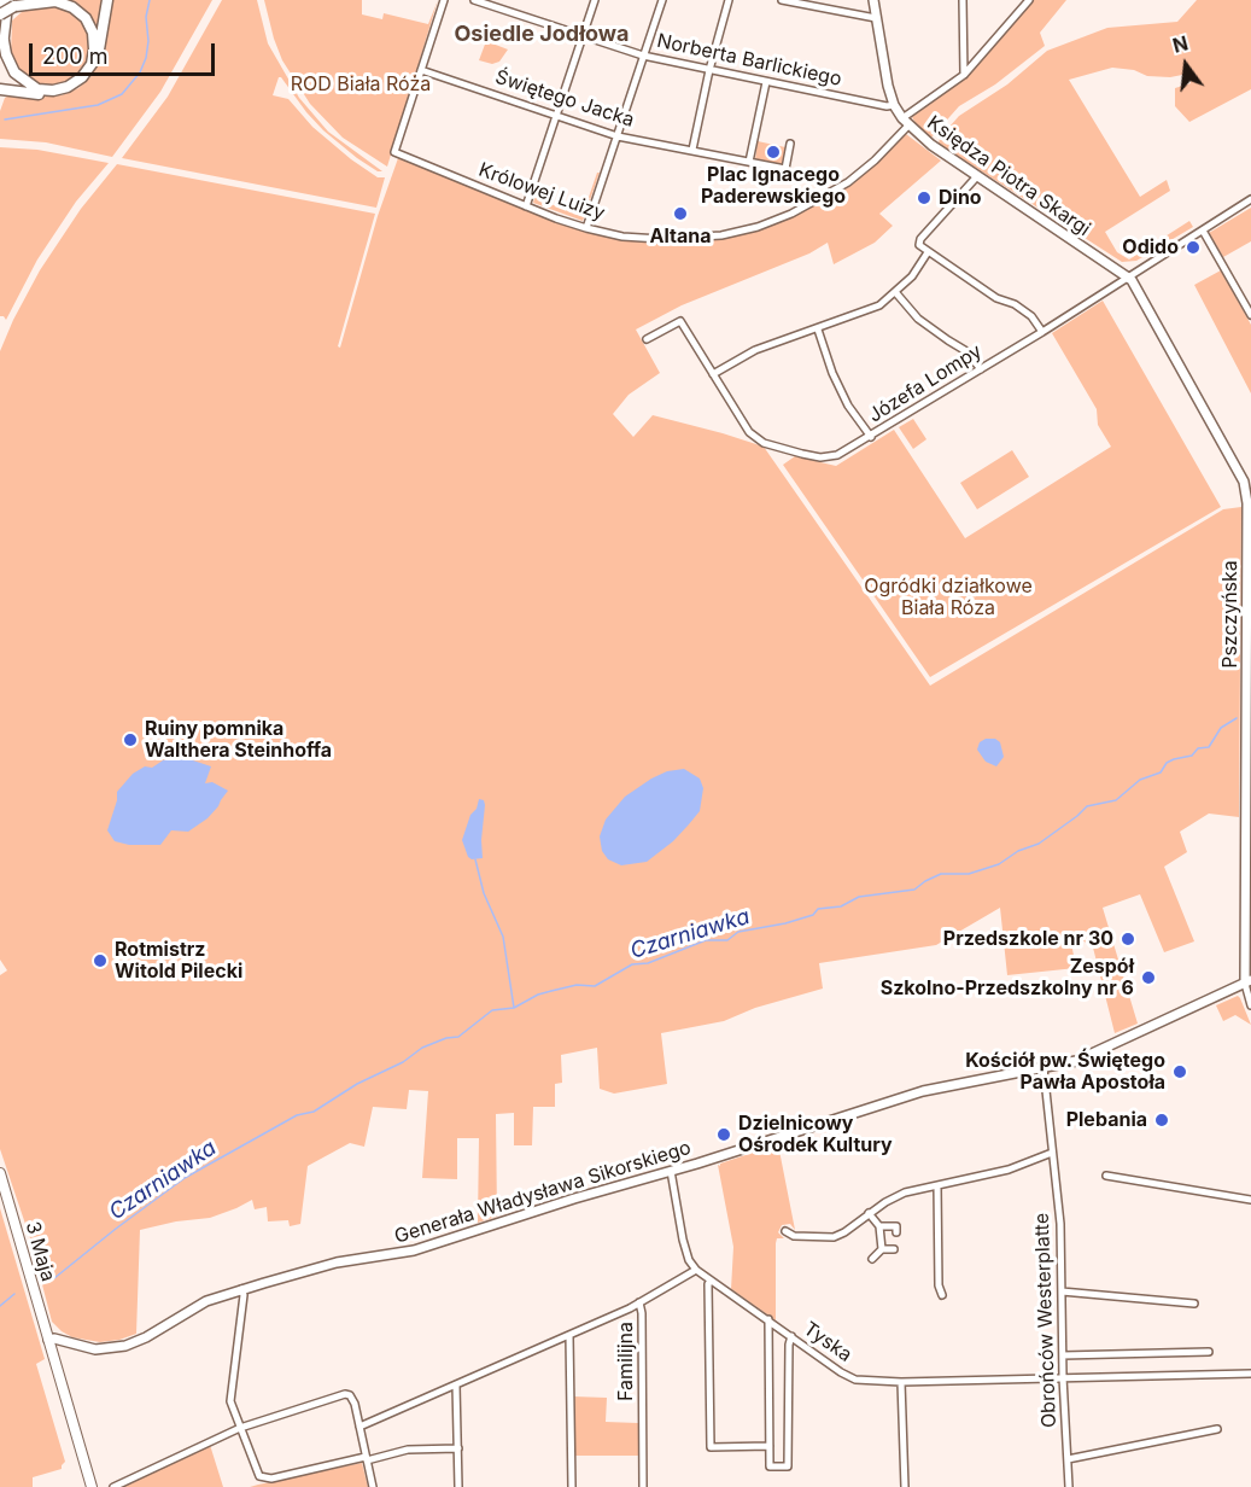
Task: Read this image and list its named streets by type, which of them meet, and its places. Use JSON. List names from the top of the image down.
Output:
{
  "streets": {
    "main road": ["3 Maja"],
    "street": [
      "Norberta Barlickiego",
      "Świętego Jacka",
      "Księdza Piotra Skargi",
      "Królowej Luizy",
      "Józefa Lompy",
      "Pszczyńska",
      "Generała Władysława Sikorskiego",
      "Obrońców Westerplatte",
      "Tyska",
      "Familijna"
    ]
  },
  "crossings": [
    ["Norberta Barlickiego", "Księdza Piotra Skargi"],
    ["Świętego Jacka", "Królowej Luizy"],
    ["Księdza Piotra Skargi", "Królowej Luizy"],
    ["Księdza Piotra Skargi", "Józefa Lompy"],
    ["Księdza Piotra Skargi", "Pszczyńska"],
    ["Józefa Lompy", "Pszczyńska"],
    ["Pszczyńska", "Generała Władysława Sikorskiego"],
    ["Generała Władysława Sikorskiego", "3 Maja"],
    ["Generała Władysława Sikorskiego", "Obrońców Westerplatte"],
    ["Obrońców Westerplatte", "Tyska"],
    ["Tyska", "Familijna"]
  ],
  "districts": ["Osiedle Jodłowa"],
  "water": ["Czarniawka"],
  "parks": ["ROD Biała Róża", "Ogródki działkowe Biała Róza"],
  "places": [
    "Plac Ignacego Paderewskiego",
    "Dino",
    "Altana",
    "Odido",
    "Ruiny pomnika Walthera Steinhoffa",
    "Przedszkole nr 30",
    "Rotmistrz Witold Pilecki",
    "Zespół Szkolno-Przedszkolny nr 6",
    "Kościół pw. Świętego Pawła Apostoła",
    "Plebania",
    "Dzielnicowy Ośrodek Kultury"
  ],
  "scale_bar": "200 m",
  "north": "top"
}
